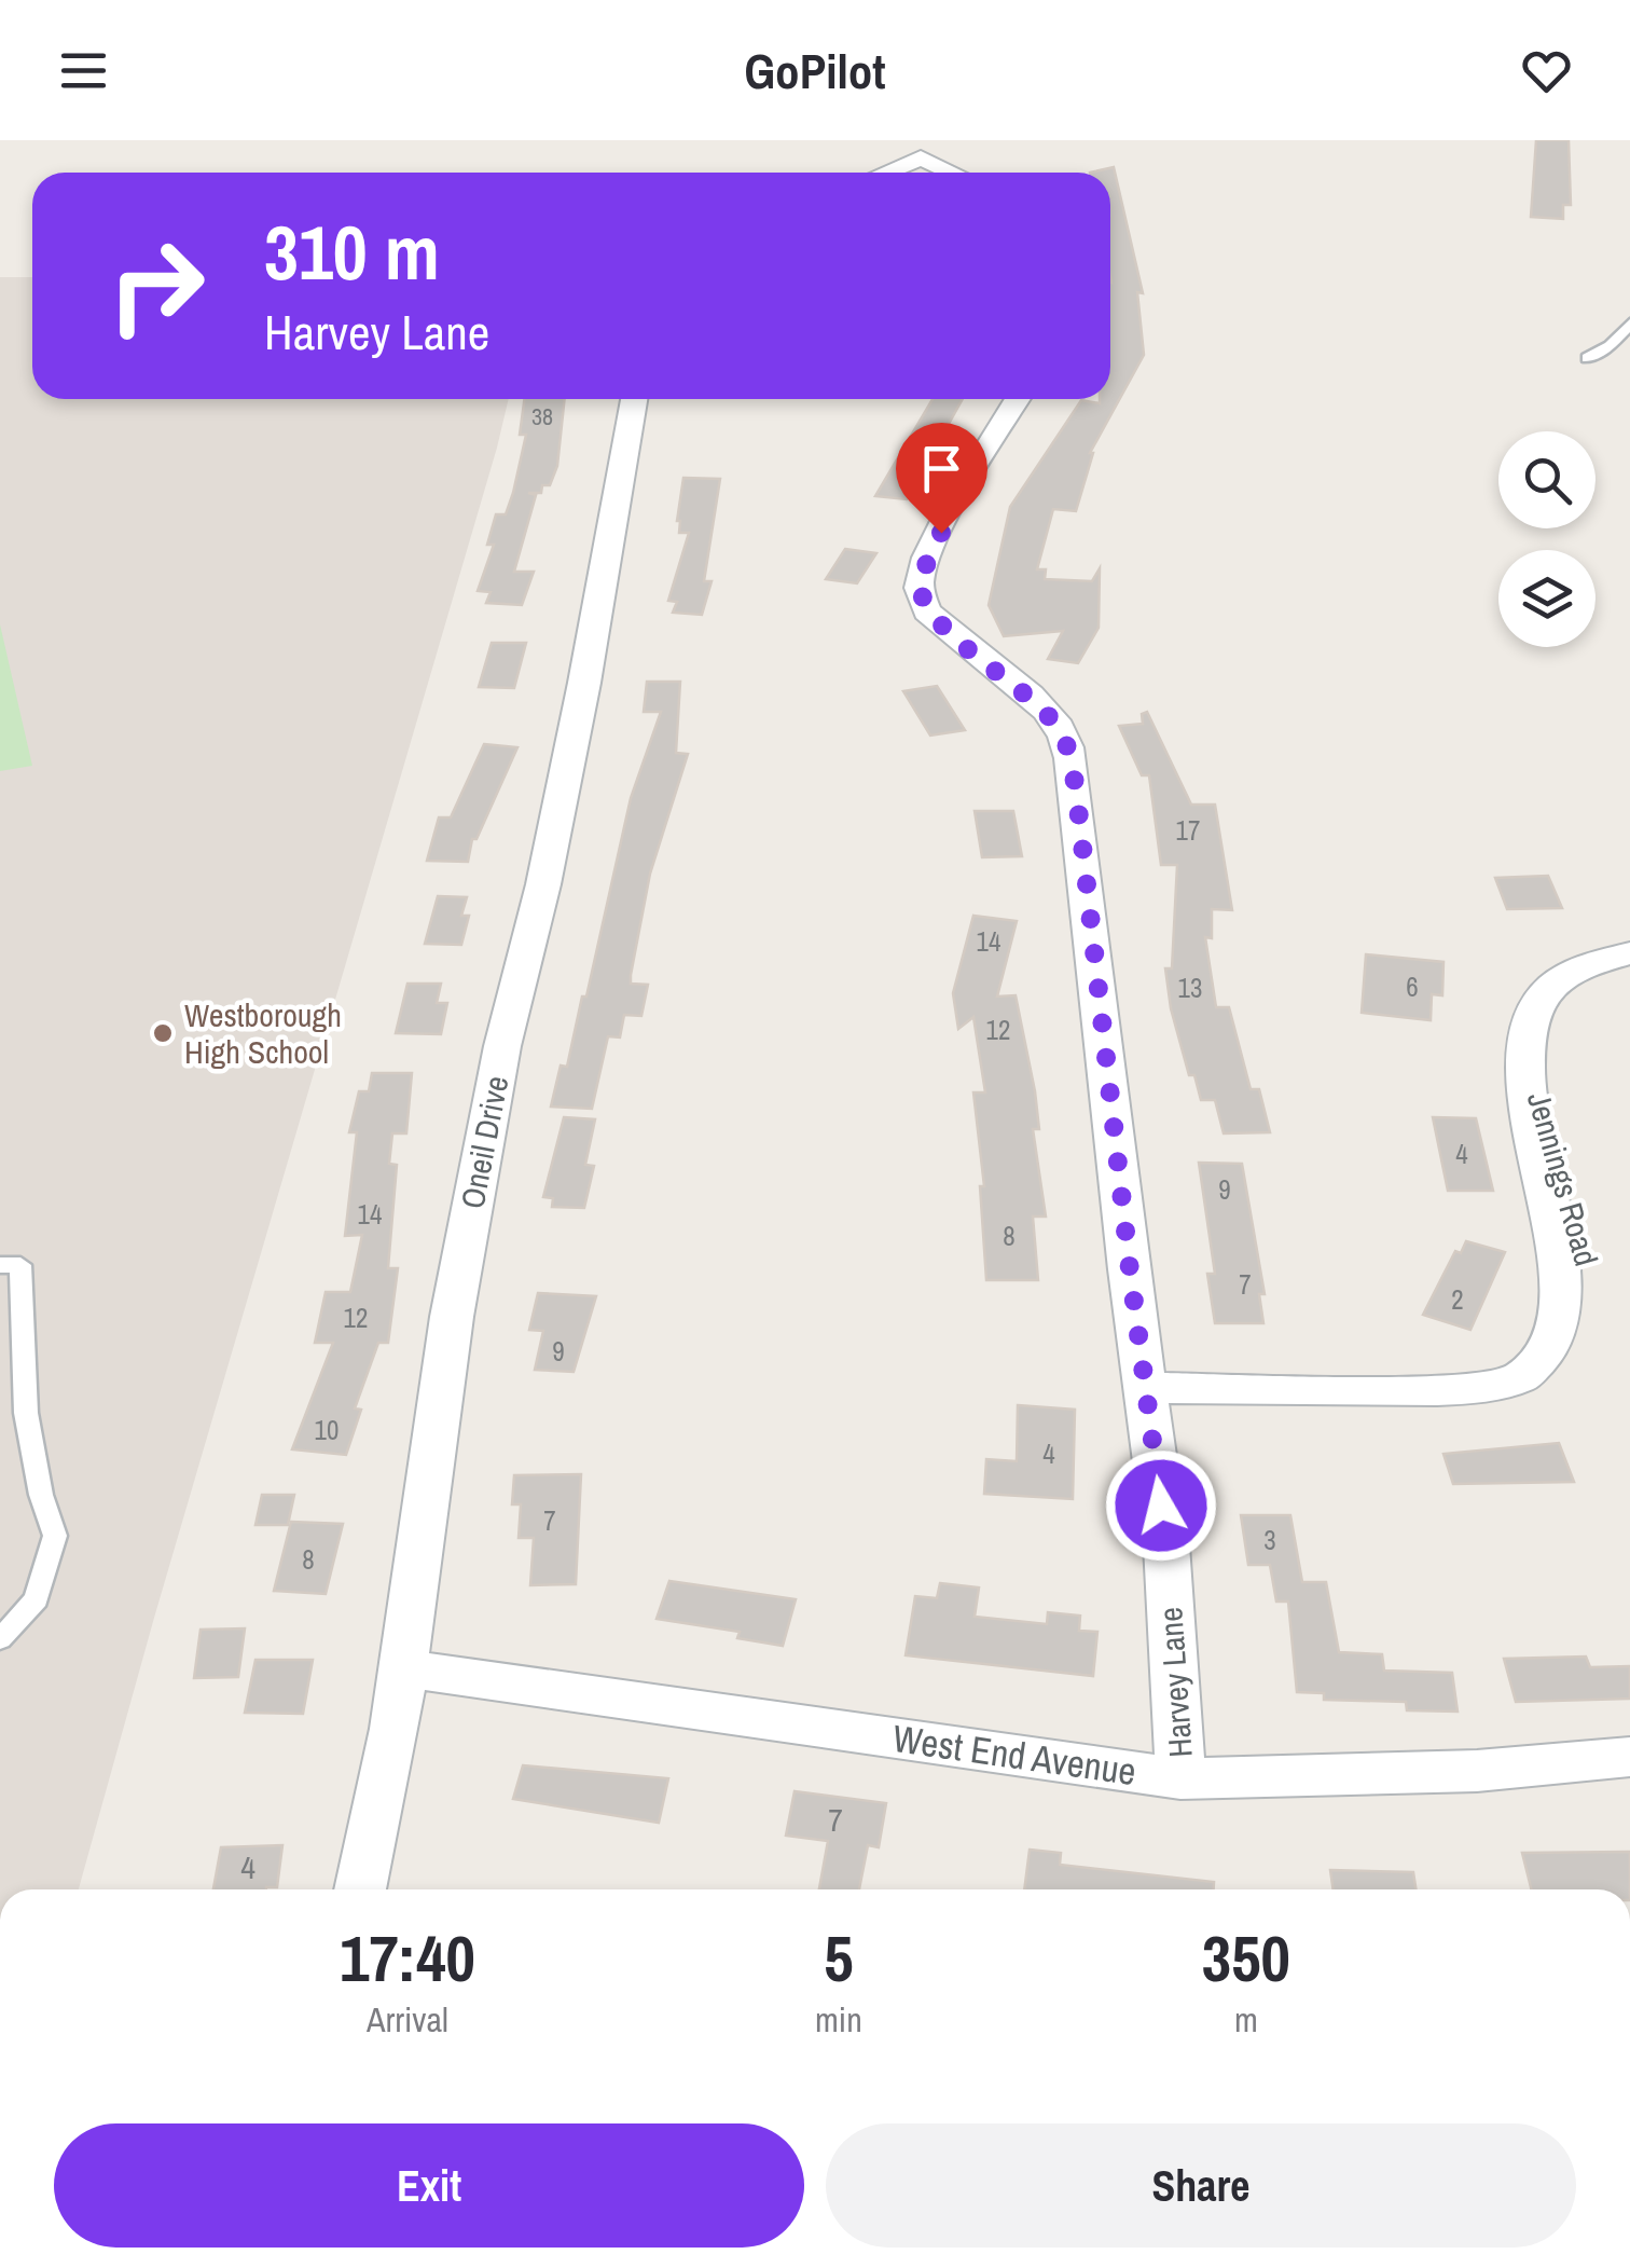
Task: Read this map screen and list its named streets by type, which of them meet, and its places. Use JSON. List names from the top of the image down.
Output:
{
  "streets": {
    "street": [
      "Oneil Drive",
      "Jennings Road",
      "Harvey Lane",
      "West End Avenue"
    ]
  },
  "crossings": [
    ["Oneil Drive", "West End Avenue"],
    ["Jennings Road", "Harvey Lane"],
    ["Harvey Lane", "West End Avenue"]
  ],
  "places": ["Westborough High School"],
  "house_numbers": [
    "38",
    "17",
    "14",
    "6",
    "13",
    "12",
    "4",
    "9",
    "14",
    "8",
    "7",
    "2",
    "12",
    "9",
    "10",
    "4",
    "7",
    "3",
    "8",
    "7",
    "4"
  ],
  "page": {
    "header": "GoPilot",
    "turn": ["310 m", "Harvey Lane"],
    "eta": [
      "17:40",
      "Arrival",
      "5",
      "min",
      "350",
      "m"
    ],
    "buttons": ["Exit", "Share"]
  }
}
